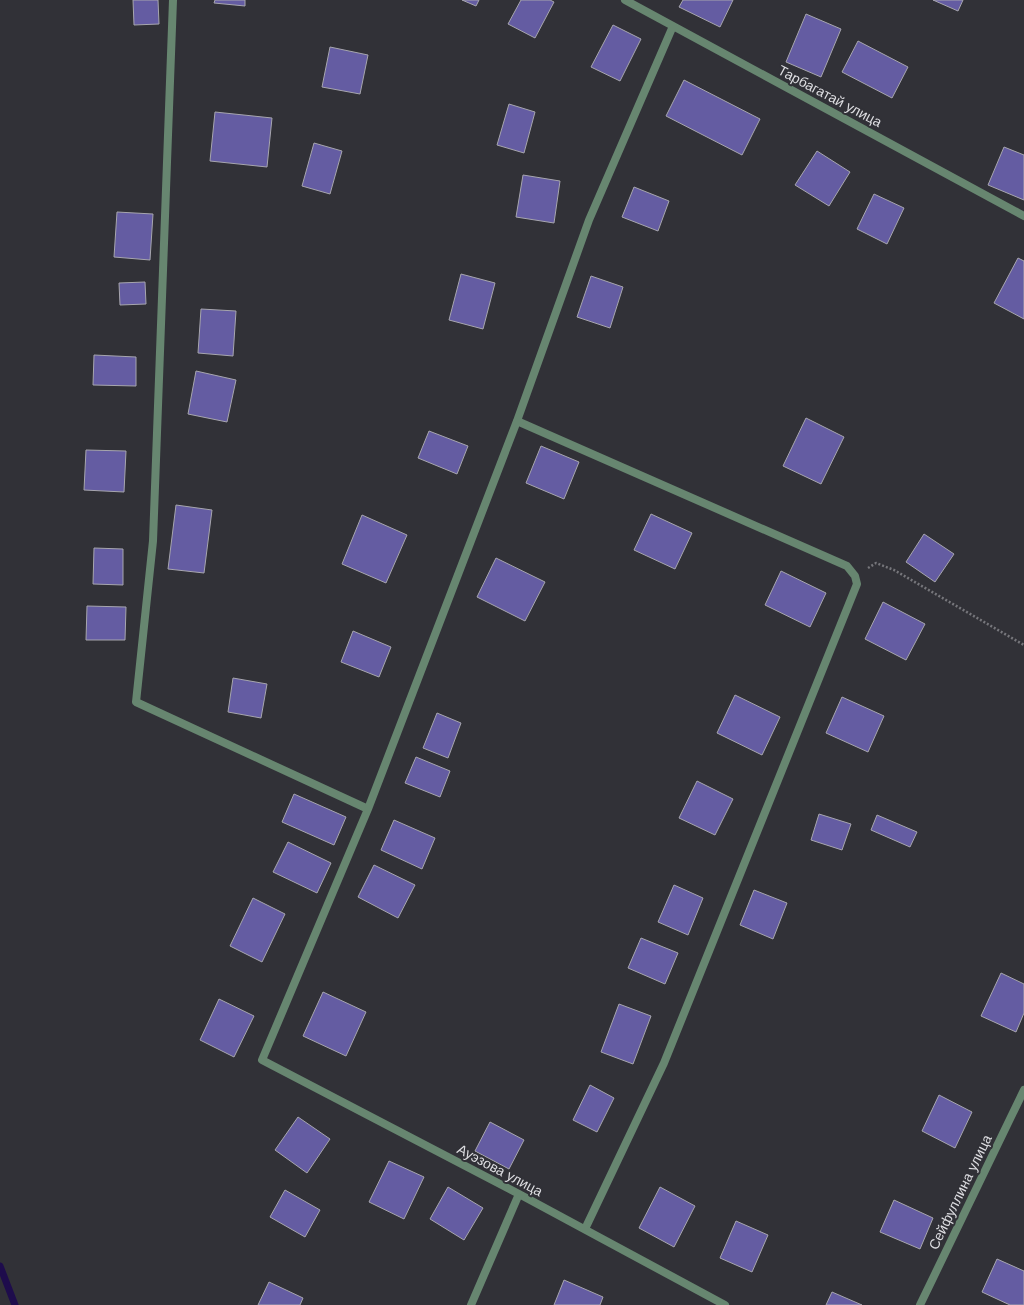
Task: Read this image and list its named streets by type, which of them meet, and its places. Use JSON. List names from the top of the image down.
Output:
{
  "streets": {
    "street": ["Тарбагатай улица", "Ауэзова улица", "Сейфуллина улица"]
  }
}
